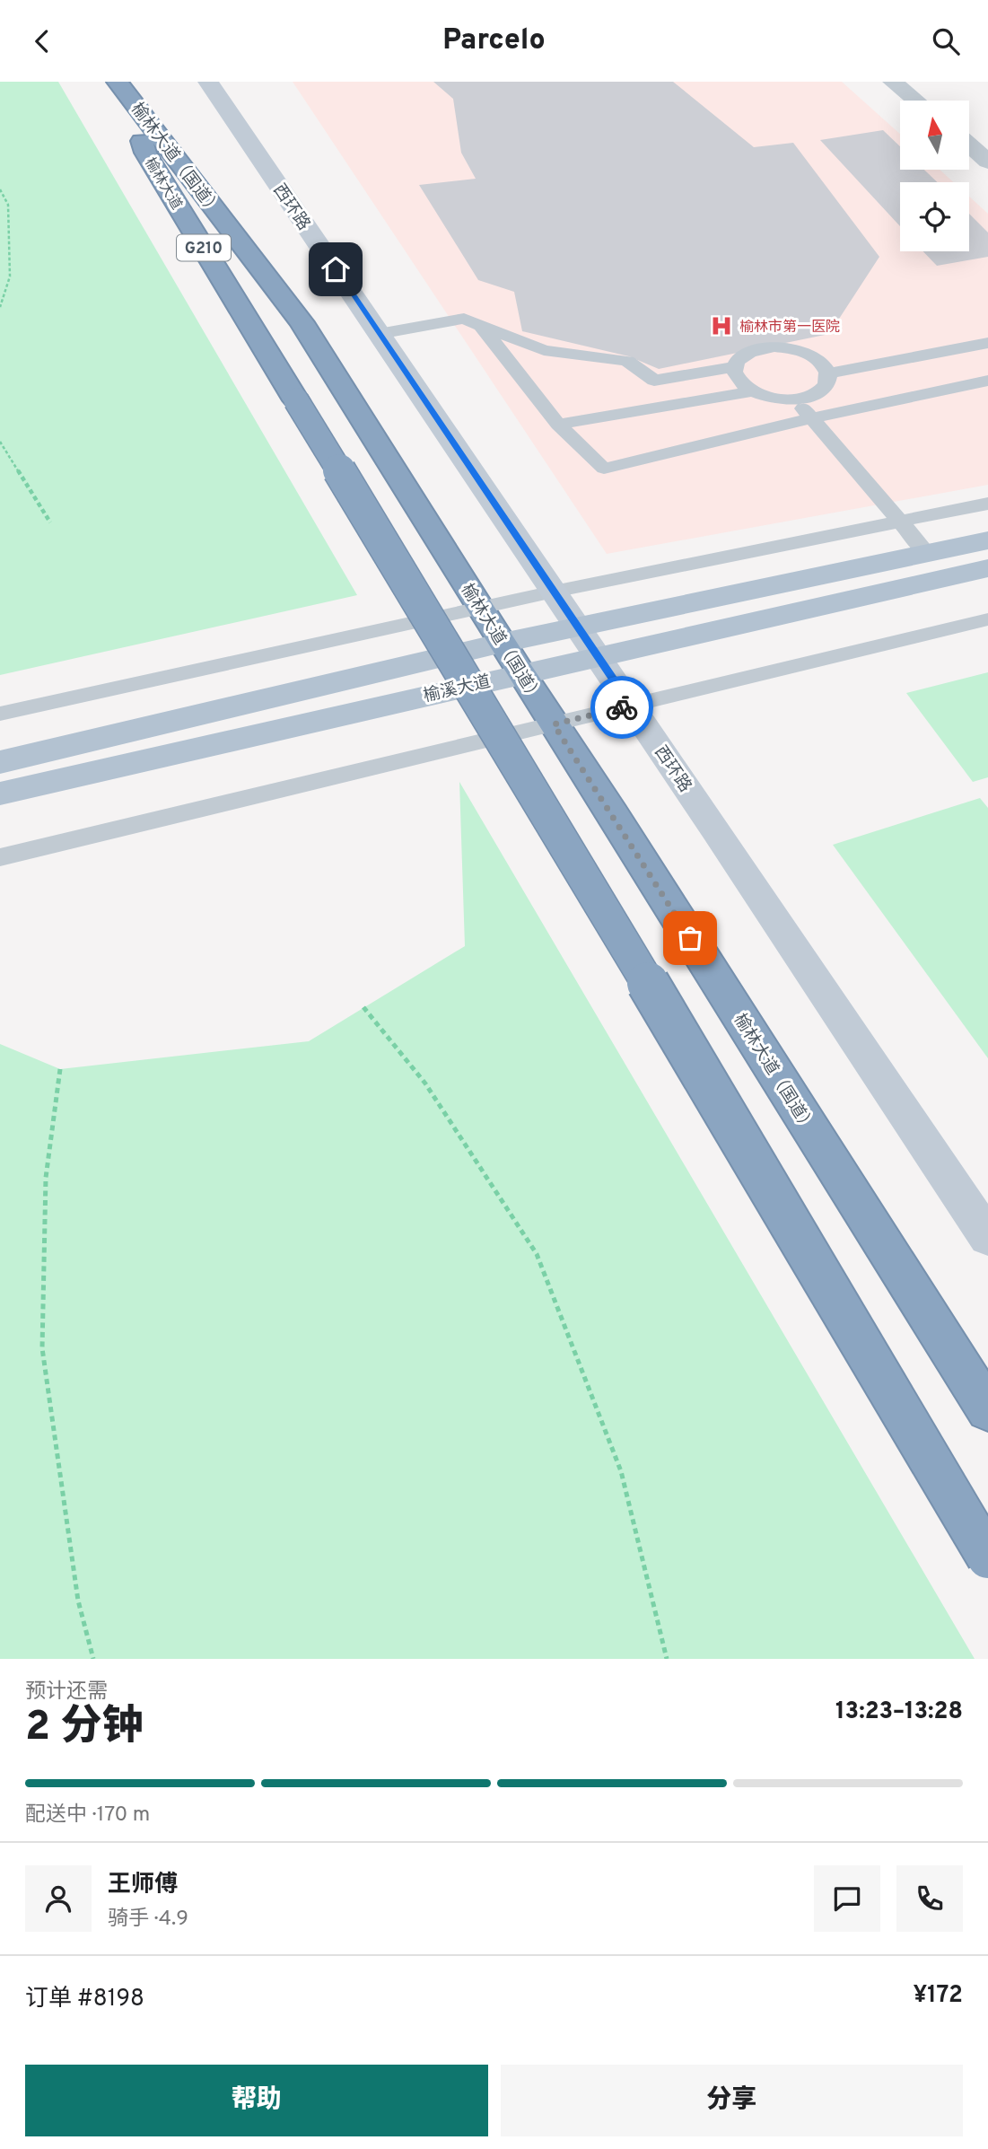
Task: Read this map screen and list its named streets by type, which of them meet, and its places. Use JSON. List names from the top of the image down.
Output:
{
  "streets": {
    "highway": ["榆林大道（国道）", "榆林大道", "G210"],
    "main road": ["西环路", "榆溪大道"]
  },
  "crossings": [
    ["榆林大道（国道）", "榆林大道"],
    ["榆林大道（国道）", "榆溪大道"],
    ["西环路", "榆溪大道"]
  ],
  "places": {
    "hospital": ["榆林市第一医院"]
  },
  "north": "top",
  "page": {
    "header": "Parcelo",
    "heading": ["2 分钟", "预计还需", "13:23–13:28"],
    "panel": [
      "王师傅",
      "骑手 · 4.9",
      "订单 #8198",
      "¥172"
    ],
    "bar": "配送中 · 170 m",
    "buttons": ["帮助", "分享"]
  }
}
